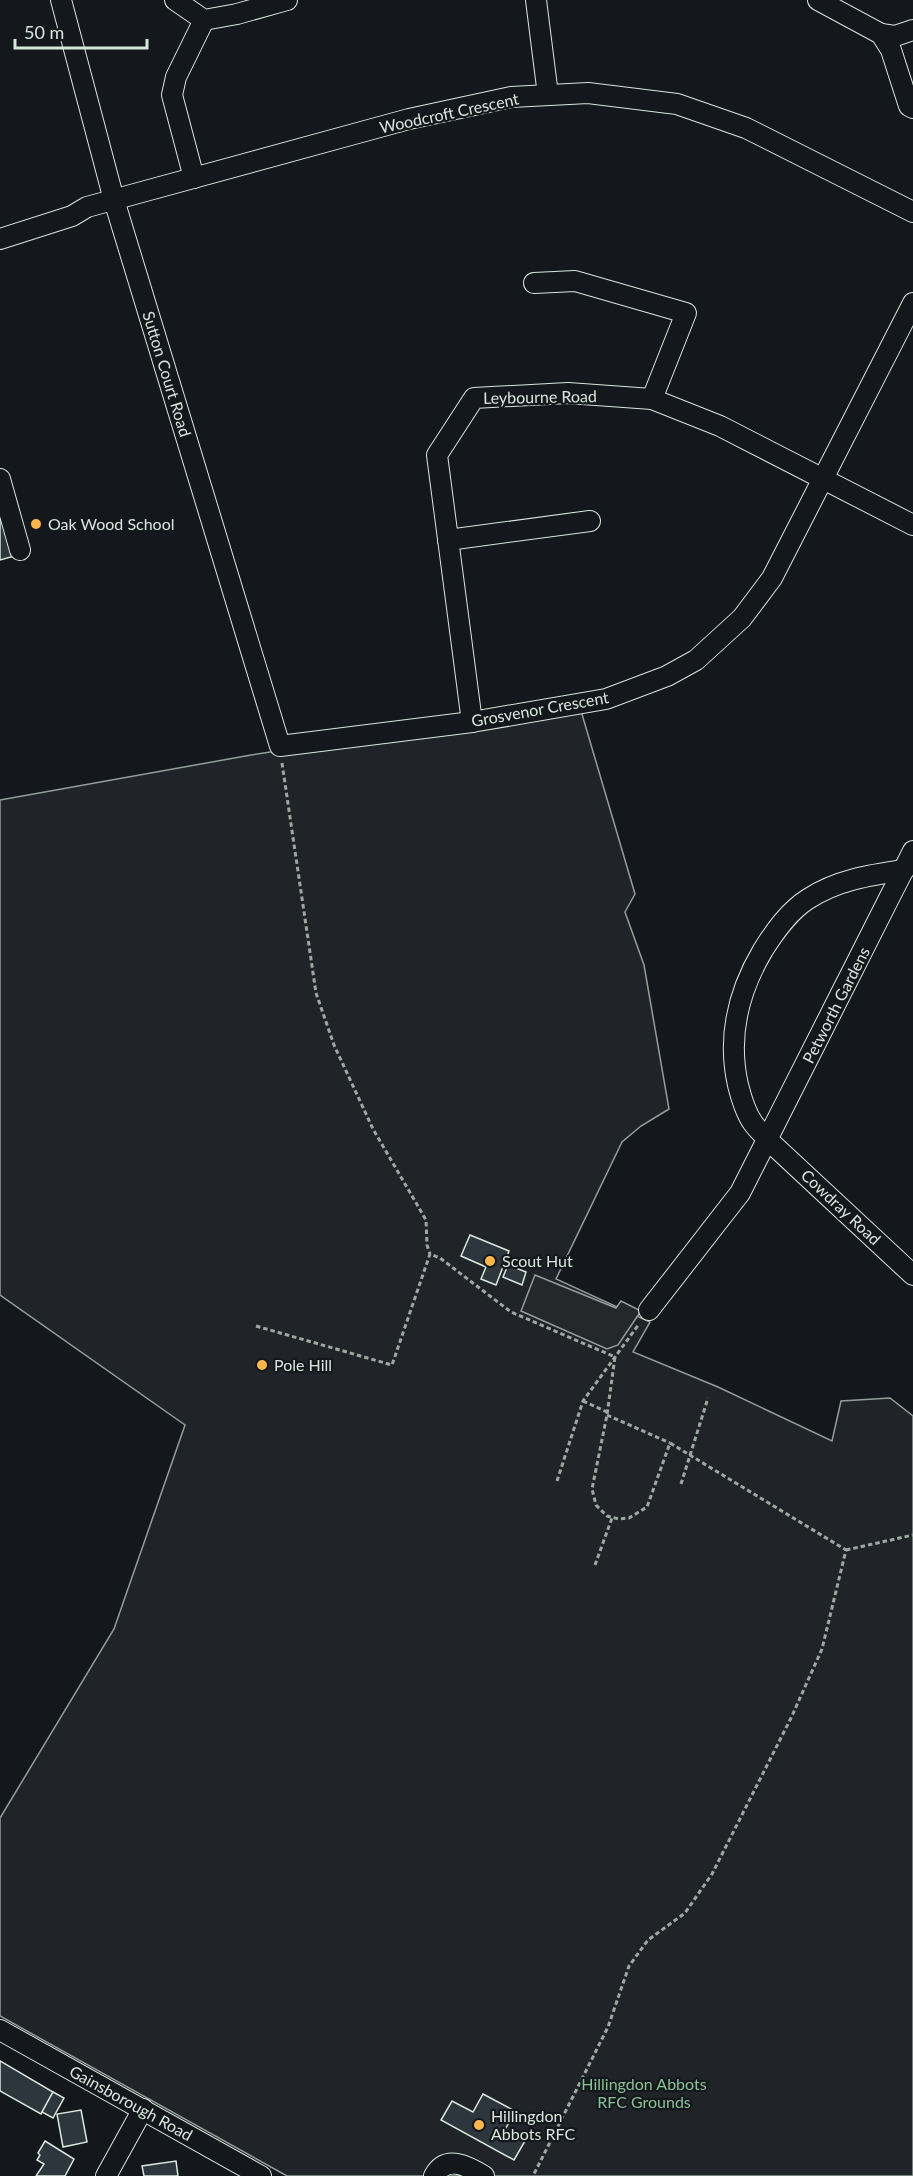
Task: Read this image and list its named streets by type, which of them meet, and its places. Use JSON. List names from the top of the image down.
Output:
{
  "streets": {
    "street": [
      "Woodcroft Crescent",
      "Sutton Court Road",
      "Leybourne Road",
      "Grosvenor Crescent",
      "Petworth Gardens",
      "Cowdray Road",
      "Gainsborough Road"
    ]
  },
  "crossings": [
    ["Woodcroft Crescent", "Sutton Court Road"],
    ["Sutton Court Road", "Grosvenor Crescent"],
    ["Leybourne Road", "Grosvenor Crescent"],
    ["Petworth Gardens", "Cowdray Road"]
  ],
  "parks": ["Hillingdon Abbots RFC Grounds"],
  "places": [
    "Oak Wood School",
    "Scout Hut",
    "Pole Hill",
    "Hillingdon Abbots RFC"
  ],
  "scale_bar": "50 m"
}
